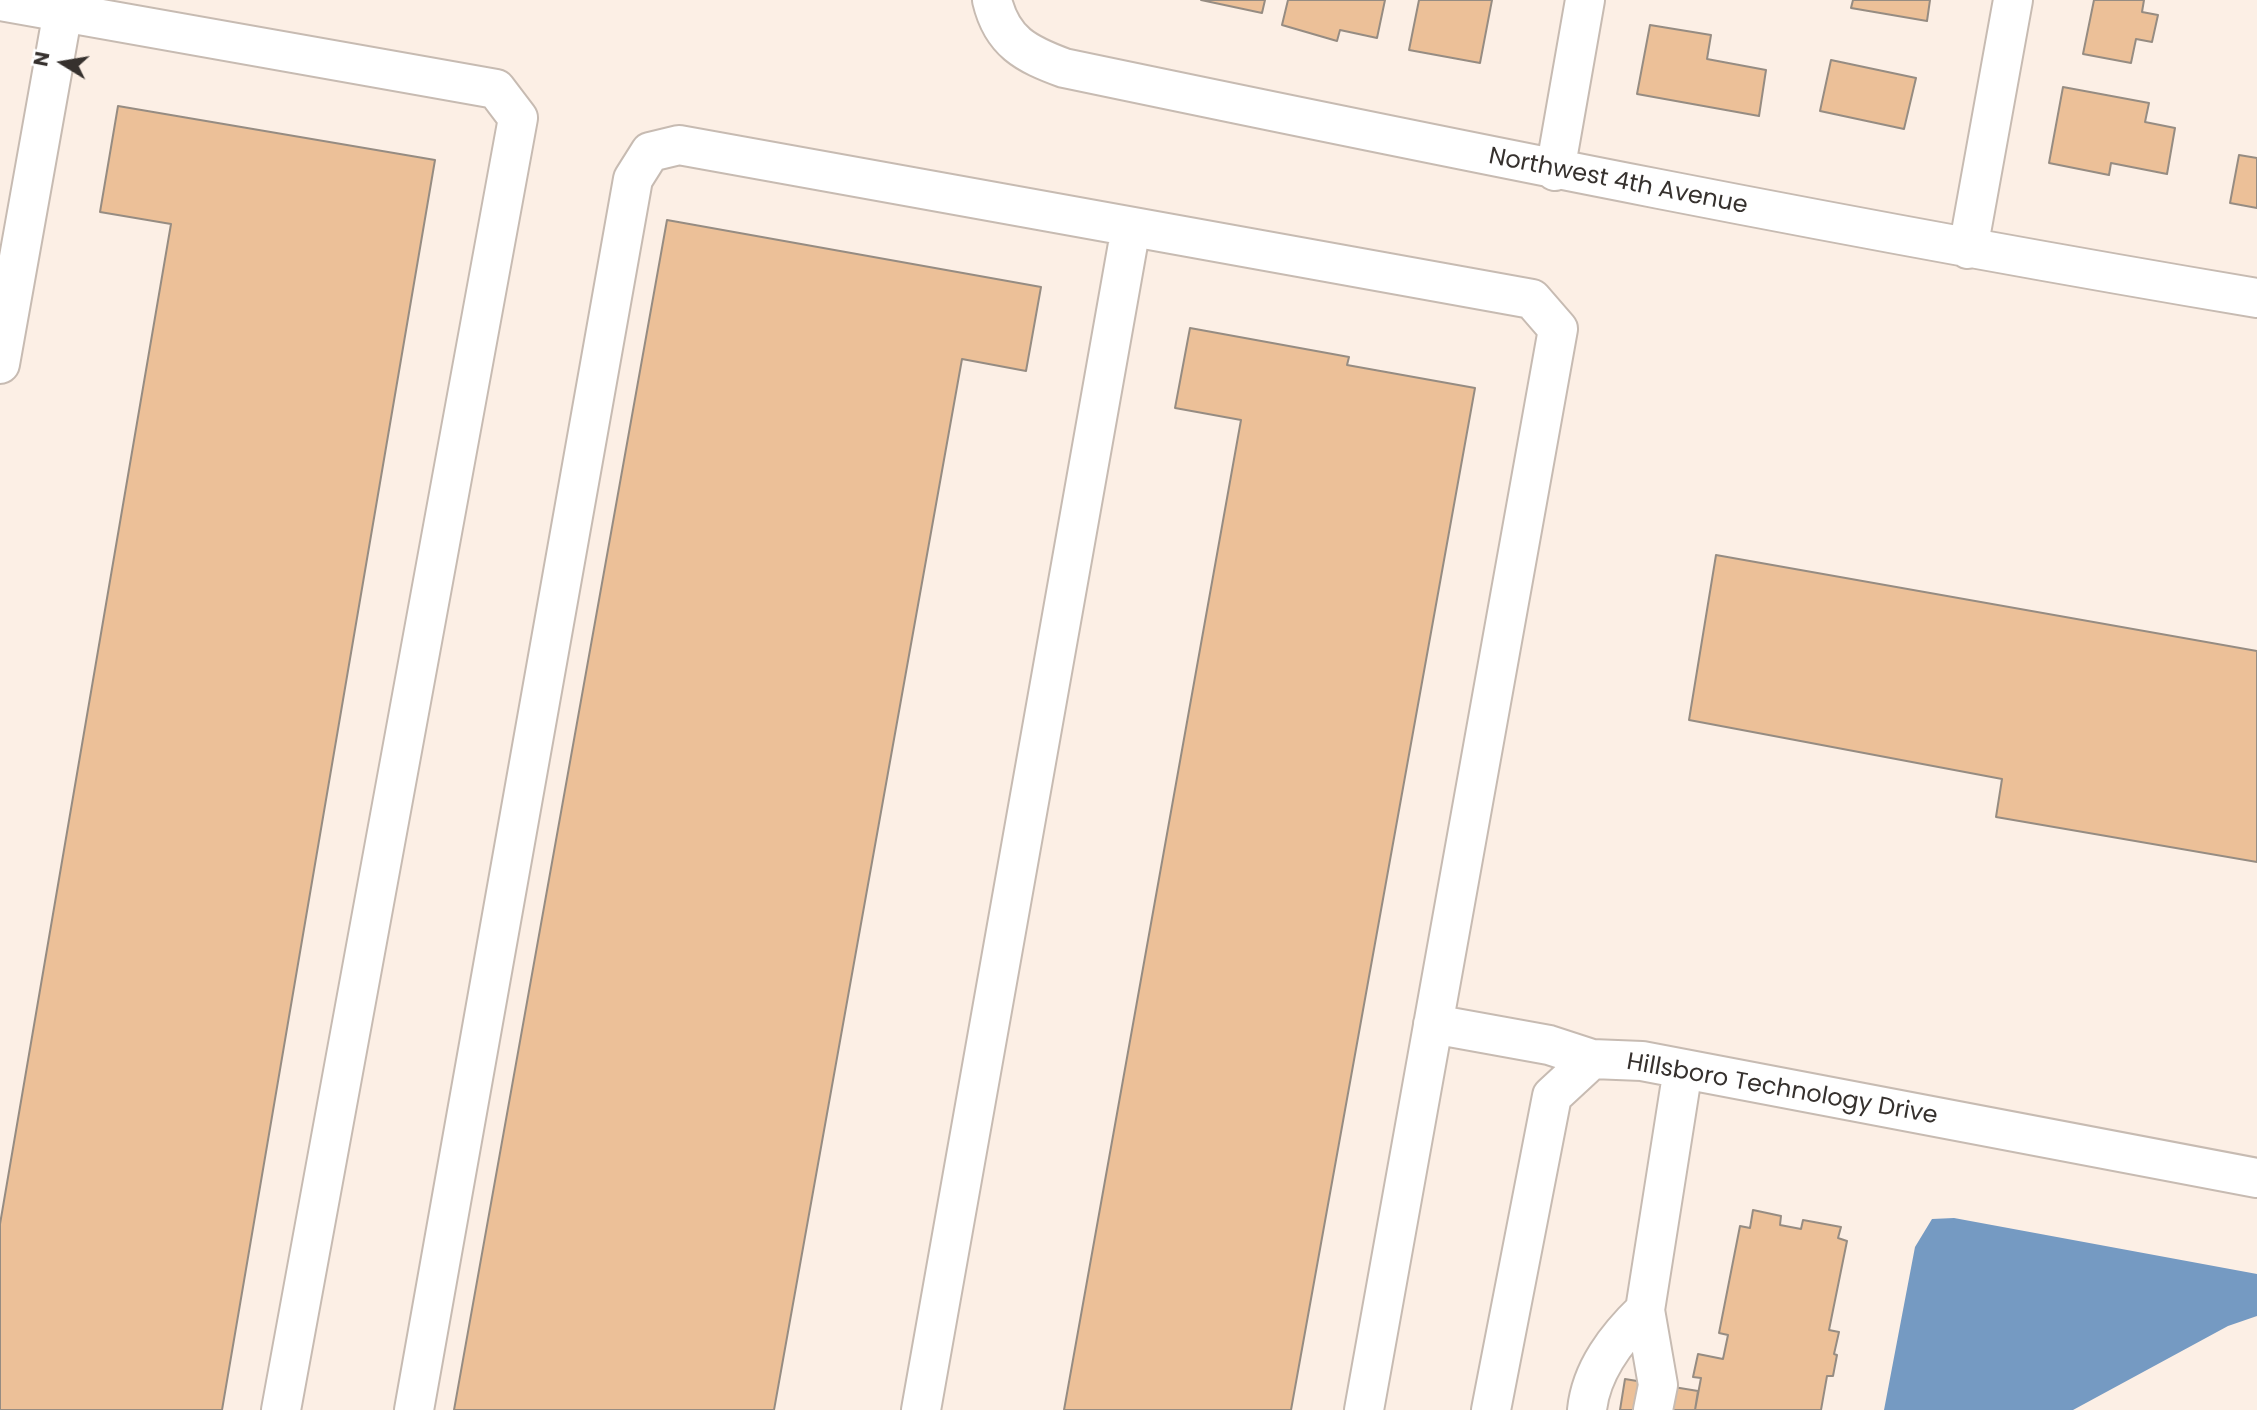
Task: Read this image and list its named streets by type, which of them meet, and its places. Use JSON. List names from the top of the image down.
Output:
{
  "streets": {
    "street": ["Northwest 4th Avenue", "Hillsboro Technology Drive"]
  },
  "north": "left"
}
